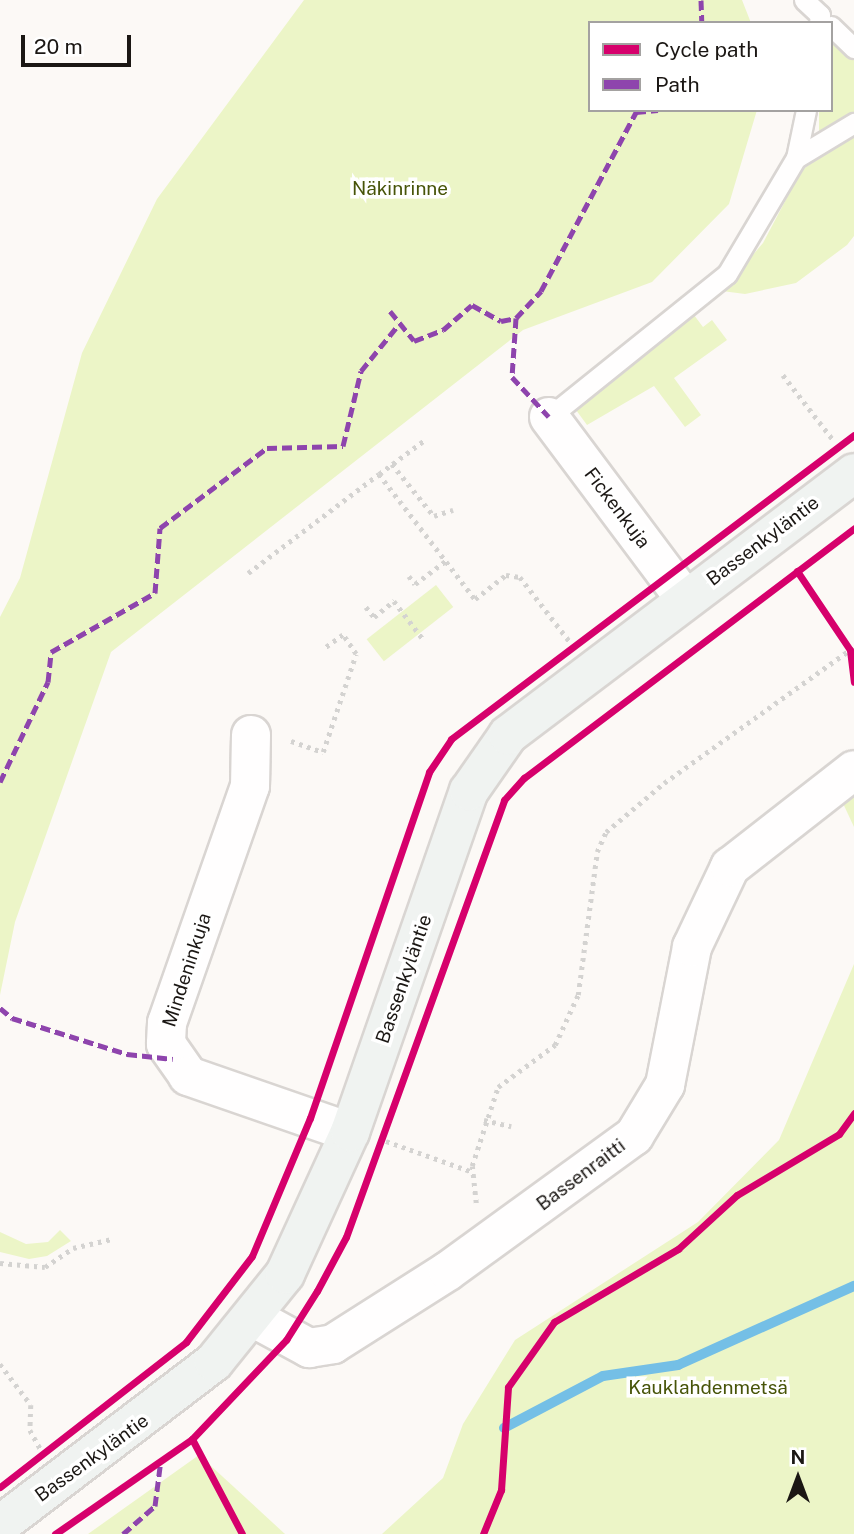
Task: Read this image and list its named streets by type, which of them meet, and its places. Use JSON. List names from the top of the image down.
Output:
{
  "streets": {
    "street": [
      "Fickenkuja",
      "Bassenkyläntie",
      "Mindeninkuja",
      "Bassenraitti"
    ]
  },
  "crossings": [
    ["Fickenkuja", "Bassenkyläntie"],
    ["Bassenkyläntie", "Mindeninkuja"],
    ["Bassenkyläntie", "Bassenraitti"]
  ],
  "parks": ["Näkinrinne", "Kauklahdenmetsä"],
  "legend": ["Cycle path", "Path"],
  "scale_bar": "20 m",
  "north": "top"
}
